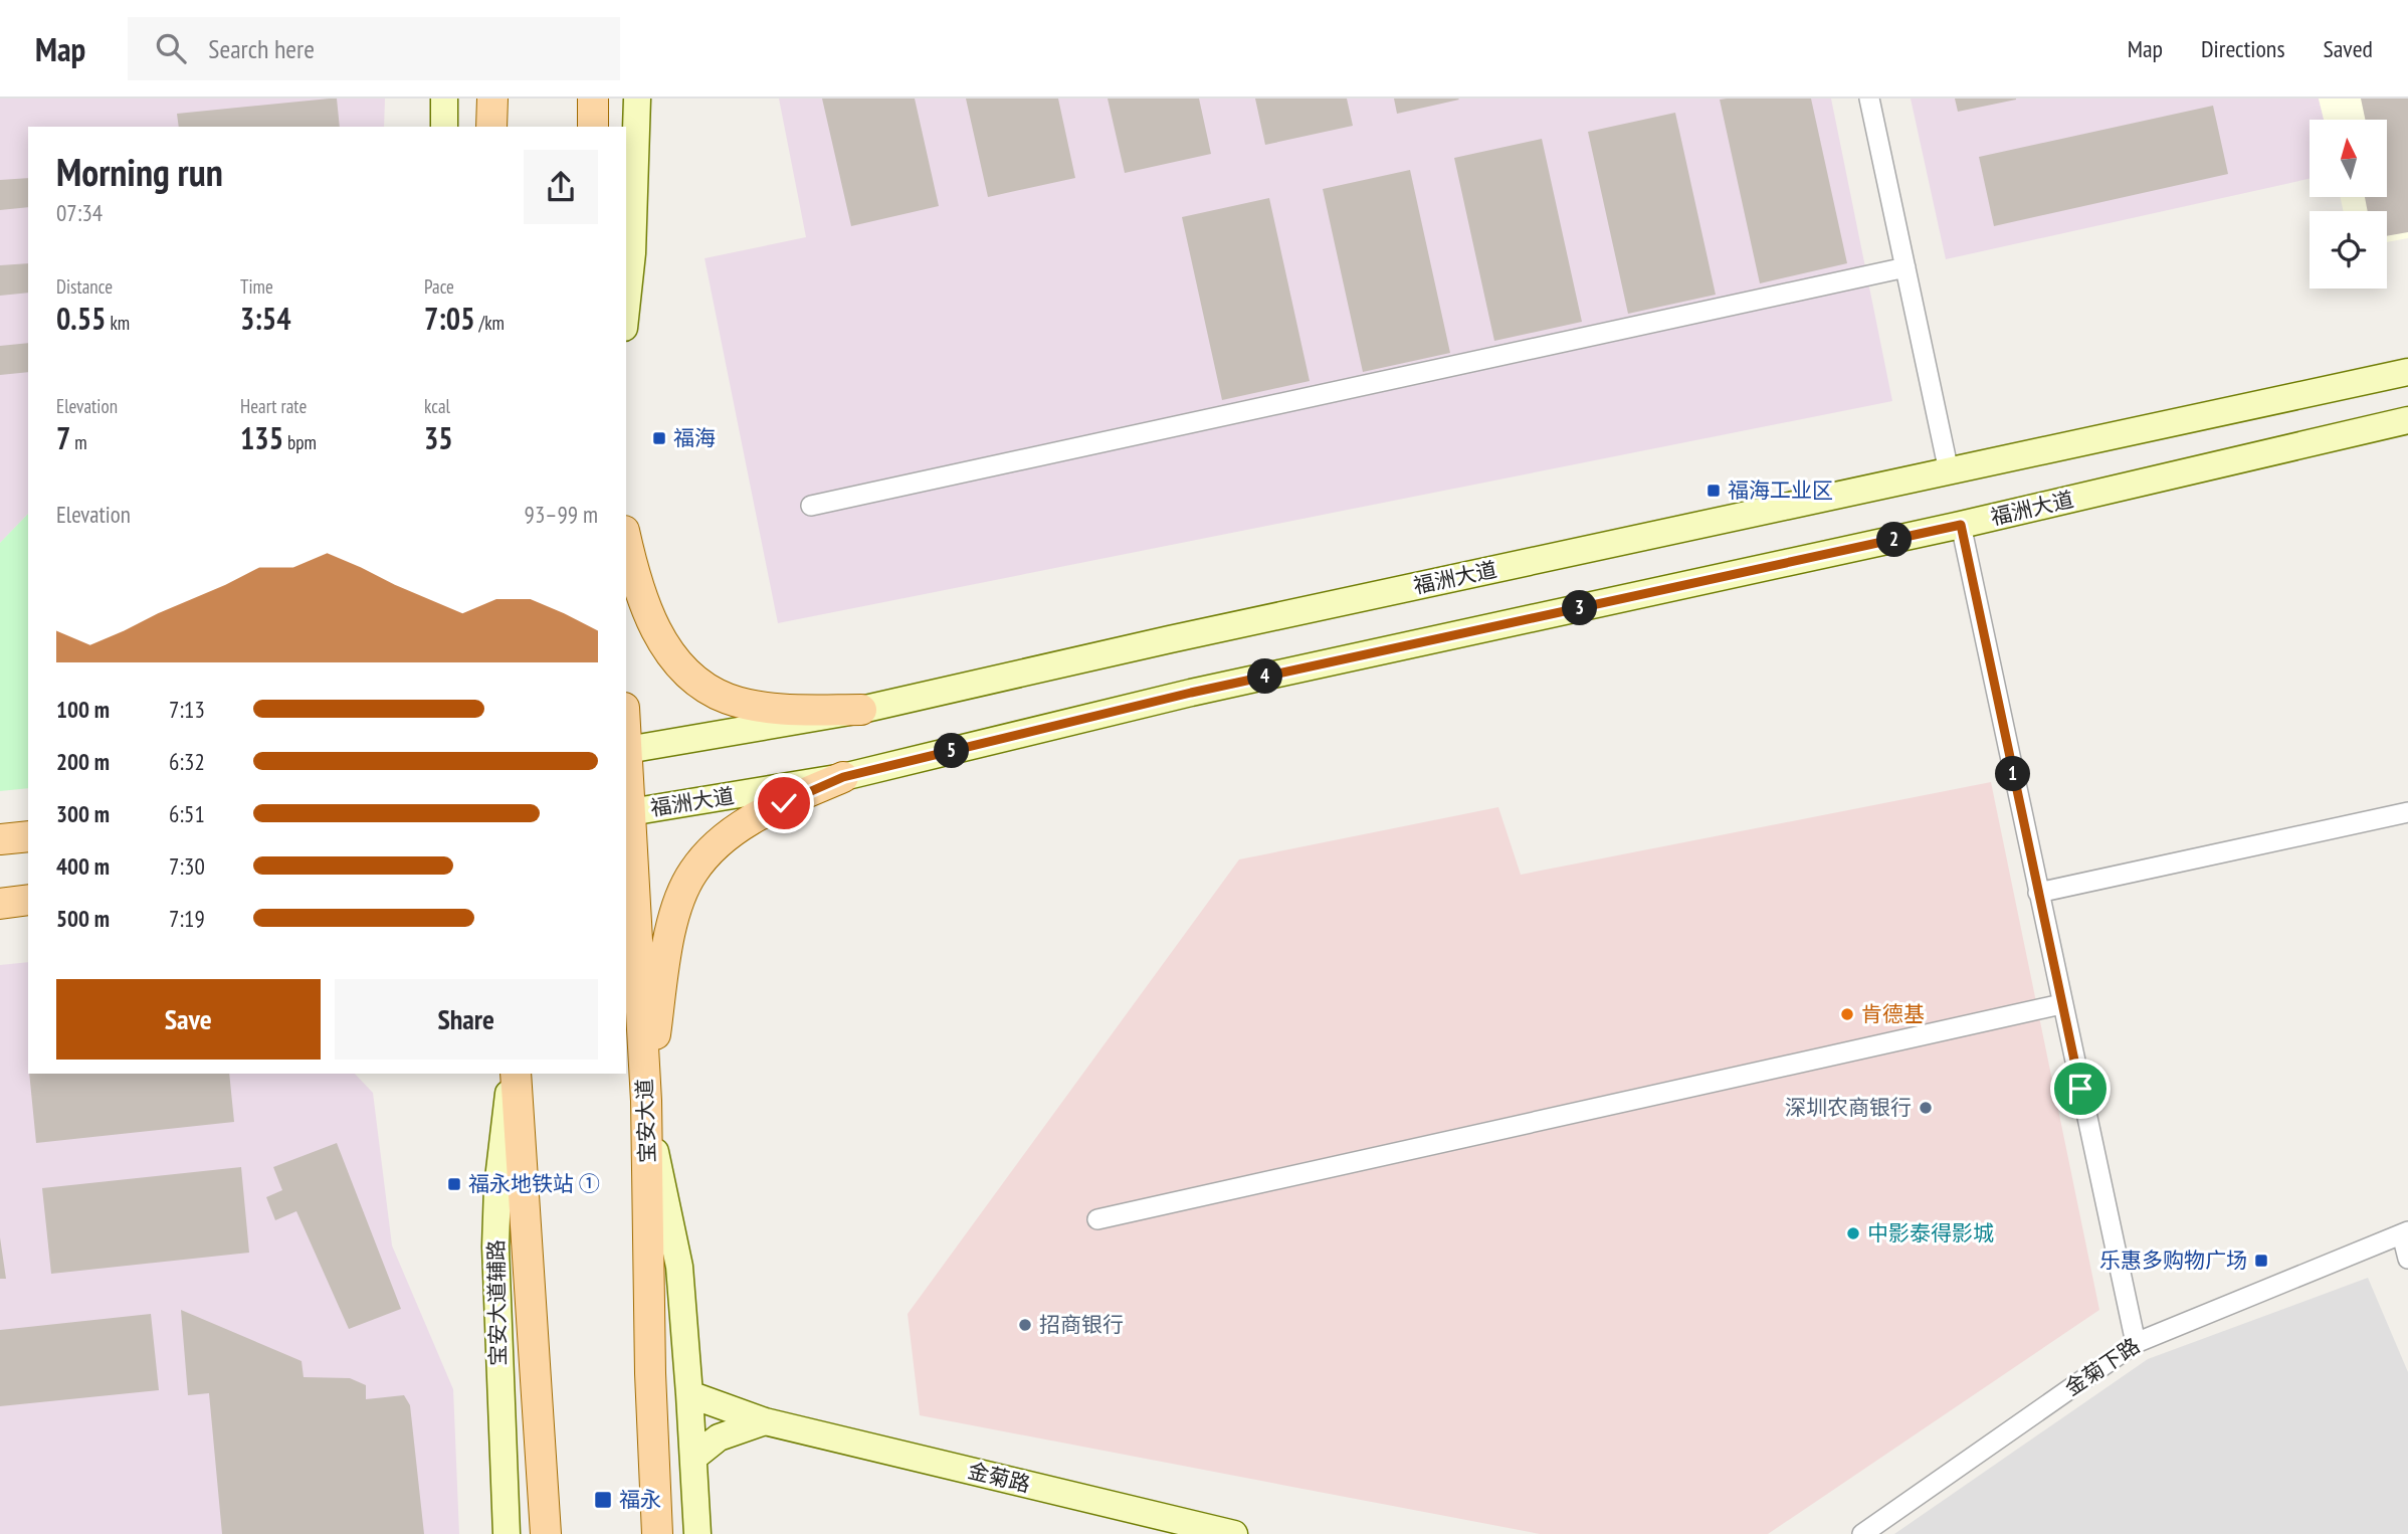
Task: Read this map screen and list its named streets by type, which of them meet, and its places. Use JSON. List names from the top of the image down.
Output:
{
  "streets": {
    "main road": [
      "福洲大道",
      "宝安大道",
      "宝安大道辅路",
      "金菊路"
    ],
    "street": ["金菊下路"]
  },
  "crossings": [
    ["福洲大道", "宝安大道"]
  ],
  "places": {
    "transit": [
      "福海",
      "福海工业区",
      "福永地铁站 ①",
      "乐惠多购物广场",
      "福永"
    ],
    "other": [
      "肯德基",
      "深圳农商银行",
      "中影泰得影城",
      "招商银行"
    ]
  },
  "north": "top",
  "page": {
    "header": "Map",
    "search": "Search here",
    "nav": ["Map", "Directions", "Saved"],
    "heading": ["Morning run", "07:34"],
    "stats": [
      ["Distance", "0.55 km"],
      ["Time", "3:54"],
      ["Pace", "7:05 /km"],
      ["Elevation", "7 m"],
      ["Heart rate", "135 bpm"],
      ["kcal", "35"]
    ],
    "chart": ["Elevation", "93–99 m"],
    "pins": [
      "2",
      "3",
      "4",
      "5",
      "1"
    ],
    "list": [
      {
        "name": "100 m",
        "note": "7:13"
      },
      {
        "name": "200 m",
        "note": "6:32"
      },
      {
        "name": "300 m",
        "note": "6:51"
      },
      {
        "name": "400 m",
        "note": "7:30"
      },
      {
        "name": "500 m",
        "note": "7:19"
      }
    ],
    "buttons": ["Save", "Share"]
  }
}
